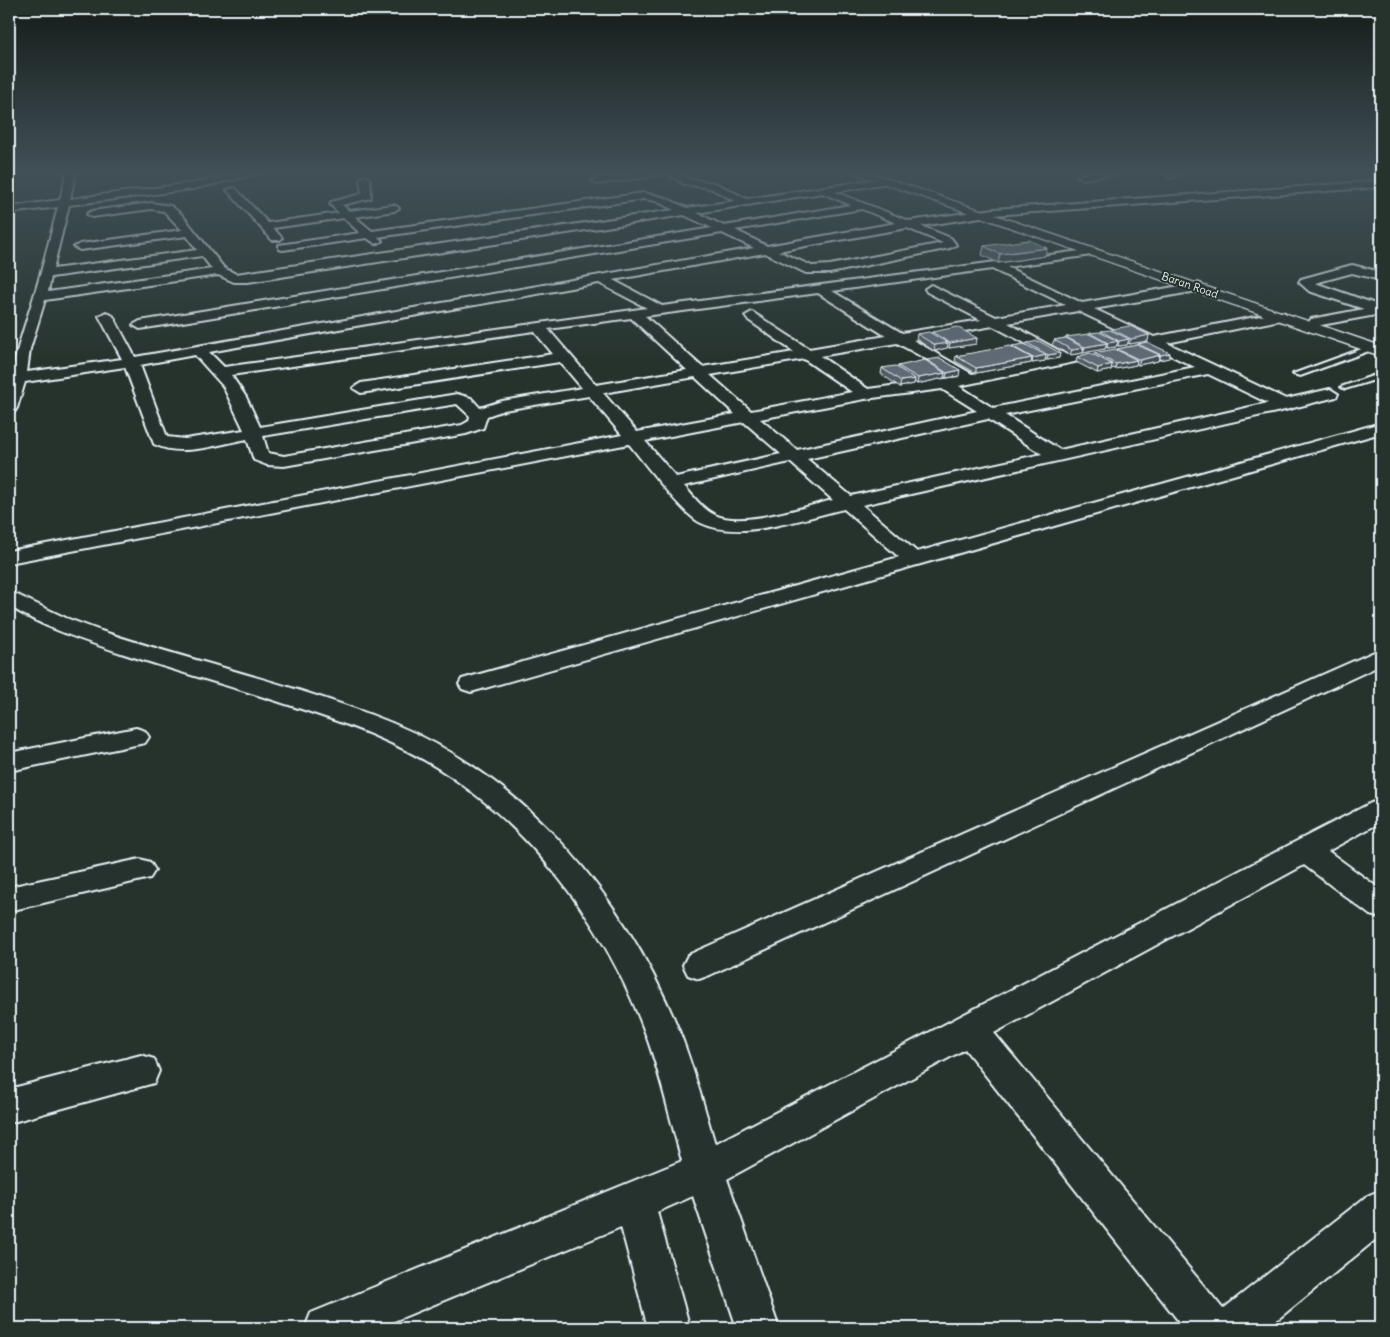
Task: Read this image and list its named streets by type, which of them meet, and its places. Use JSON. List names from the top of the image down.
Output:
{
  "streets": {
    "main road": ["Baran Road"]
  }
}
